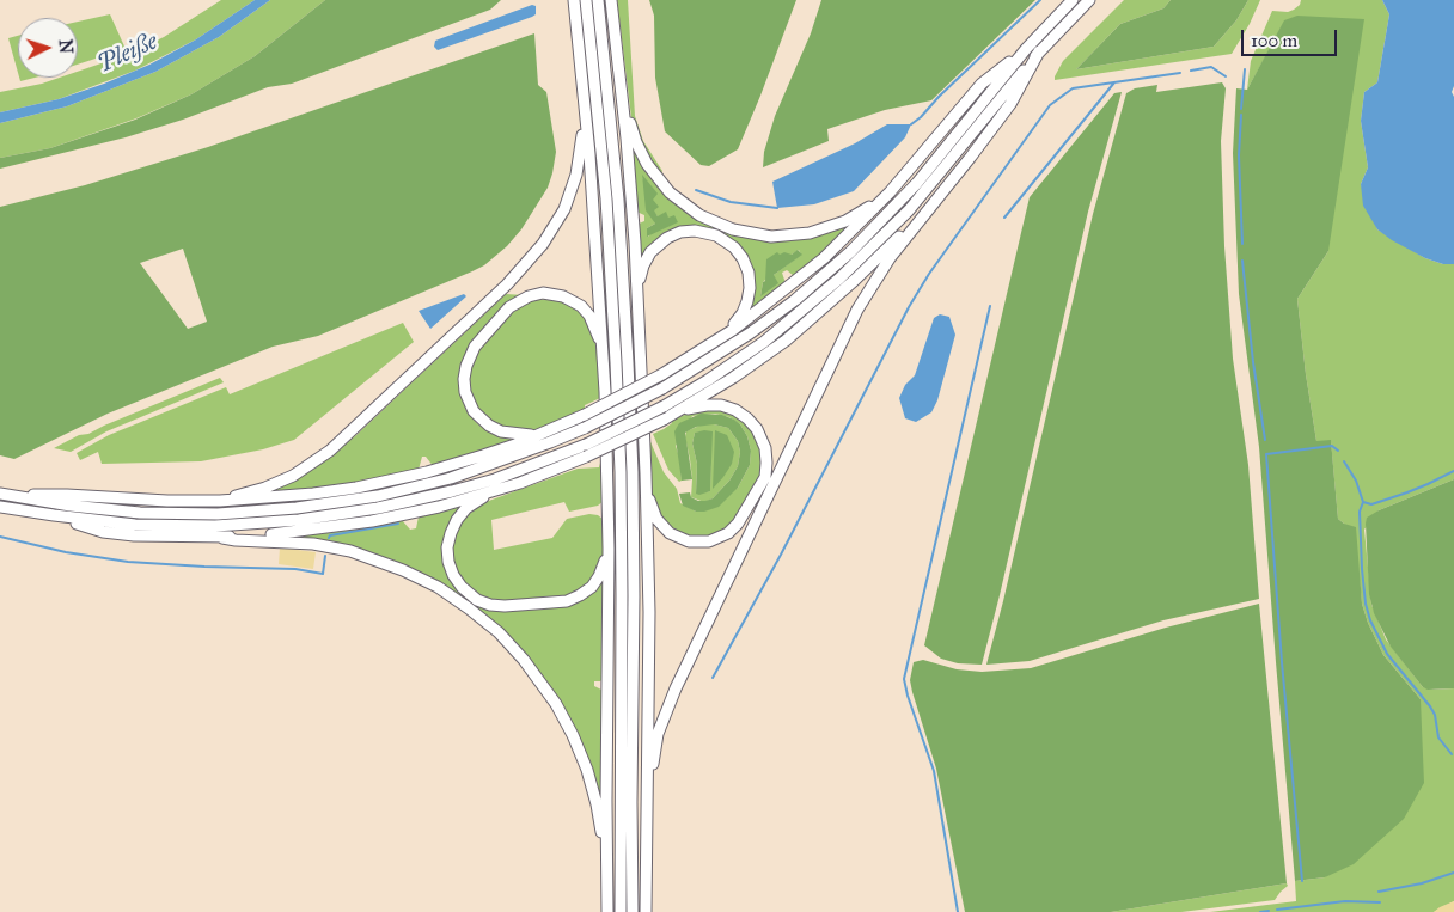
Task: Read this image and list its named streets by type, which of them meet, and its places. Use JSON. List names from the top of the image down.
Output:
{
  "water": ["Pleiße"],
  "scale_bar": "100 m",
  "north": "right"
}
